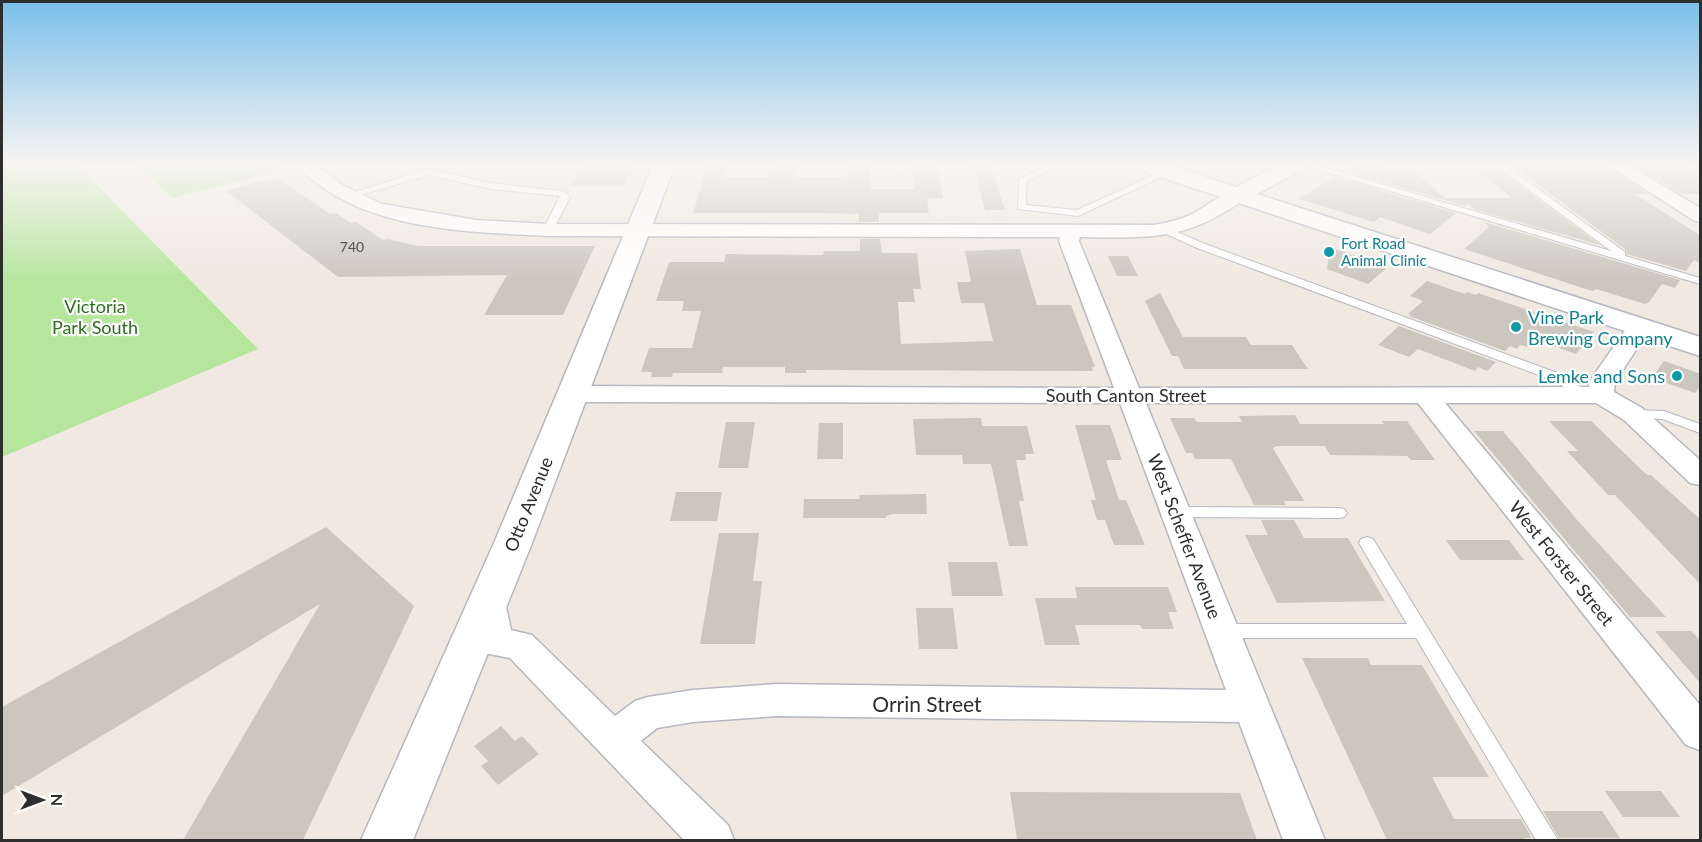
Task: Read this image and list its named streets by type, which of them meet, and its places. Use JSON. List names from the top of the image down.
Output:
{
  "streets": {
    "street": [
      "South Canton Street",
      "Otto Avenue",
      "West Scheffer Avenue",
      "West Forster Street",
      "Orrin Street"
    ]
  },
  "crossings": [
    ["South Canton Street", "Otto Avenue"],
    ["South Canton Street", "West Scheffer Avenue"],
    ["South Canton Street", "West Forster Street"],
    ["West Scheffer Avenue", "Orrin Street"]
  ],
  "parks": ["Victoria Park South"],
  "places": ["Fort Road Animal Clinic", "Vine Park Brewing Company", "Lemke and Sons"],
  "house_numbers": ["740"],
  "north": "right"
}
